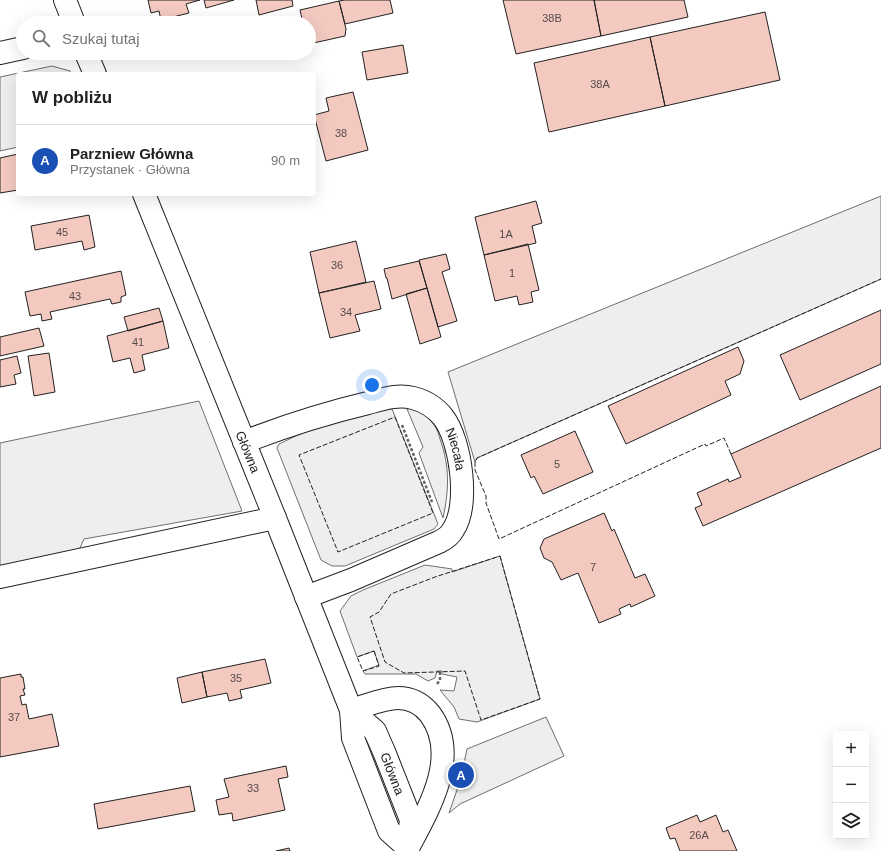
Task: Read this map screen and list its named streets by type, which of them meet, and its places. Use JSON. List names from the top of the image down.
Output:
{
  "streets": {
    "street": ["Niecała", "Główna"]
  },
  "crossings": [
    ["Niecała", "Główna"]
  ],
  "house_numbers": [
    "38B",
    "38A",
    "38",
    "45",
    "1A",
    "36",
    "1",
    "43",
    "34",
    "41",
    "5",
    "7",
    "35",
    "37",
    "33",
    "26A"
  ],
  "page": {
    "search": "Szukaj tutaj",
    "heading": "W pobliżu",
    "list": [
      {
        "mark": "A",
        "name": "Parzniew Główna",
        "note": "Przystanek · Główna",
        "value": "90 m"
      }
    ],
    "map_buttons": ["+", "−"],
    "pins": "A"
  }
}
